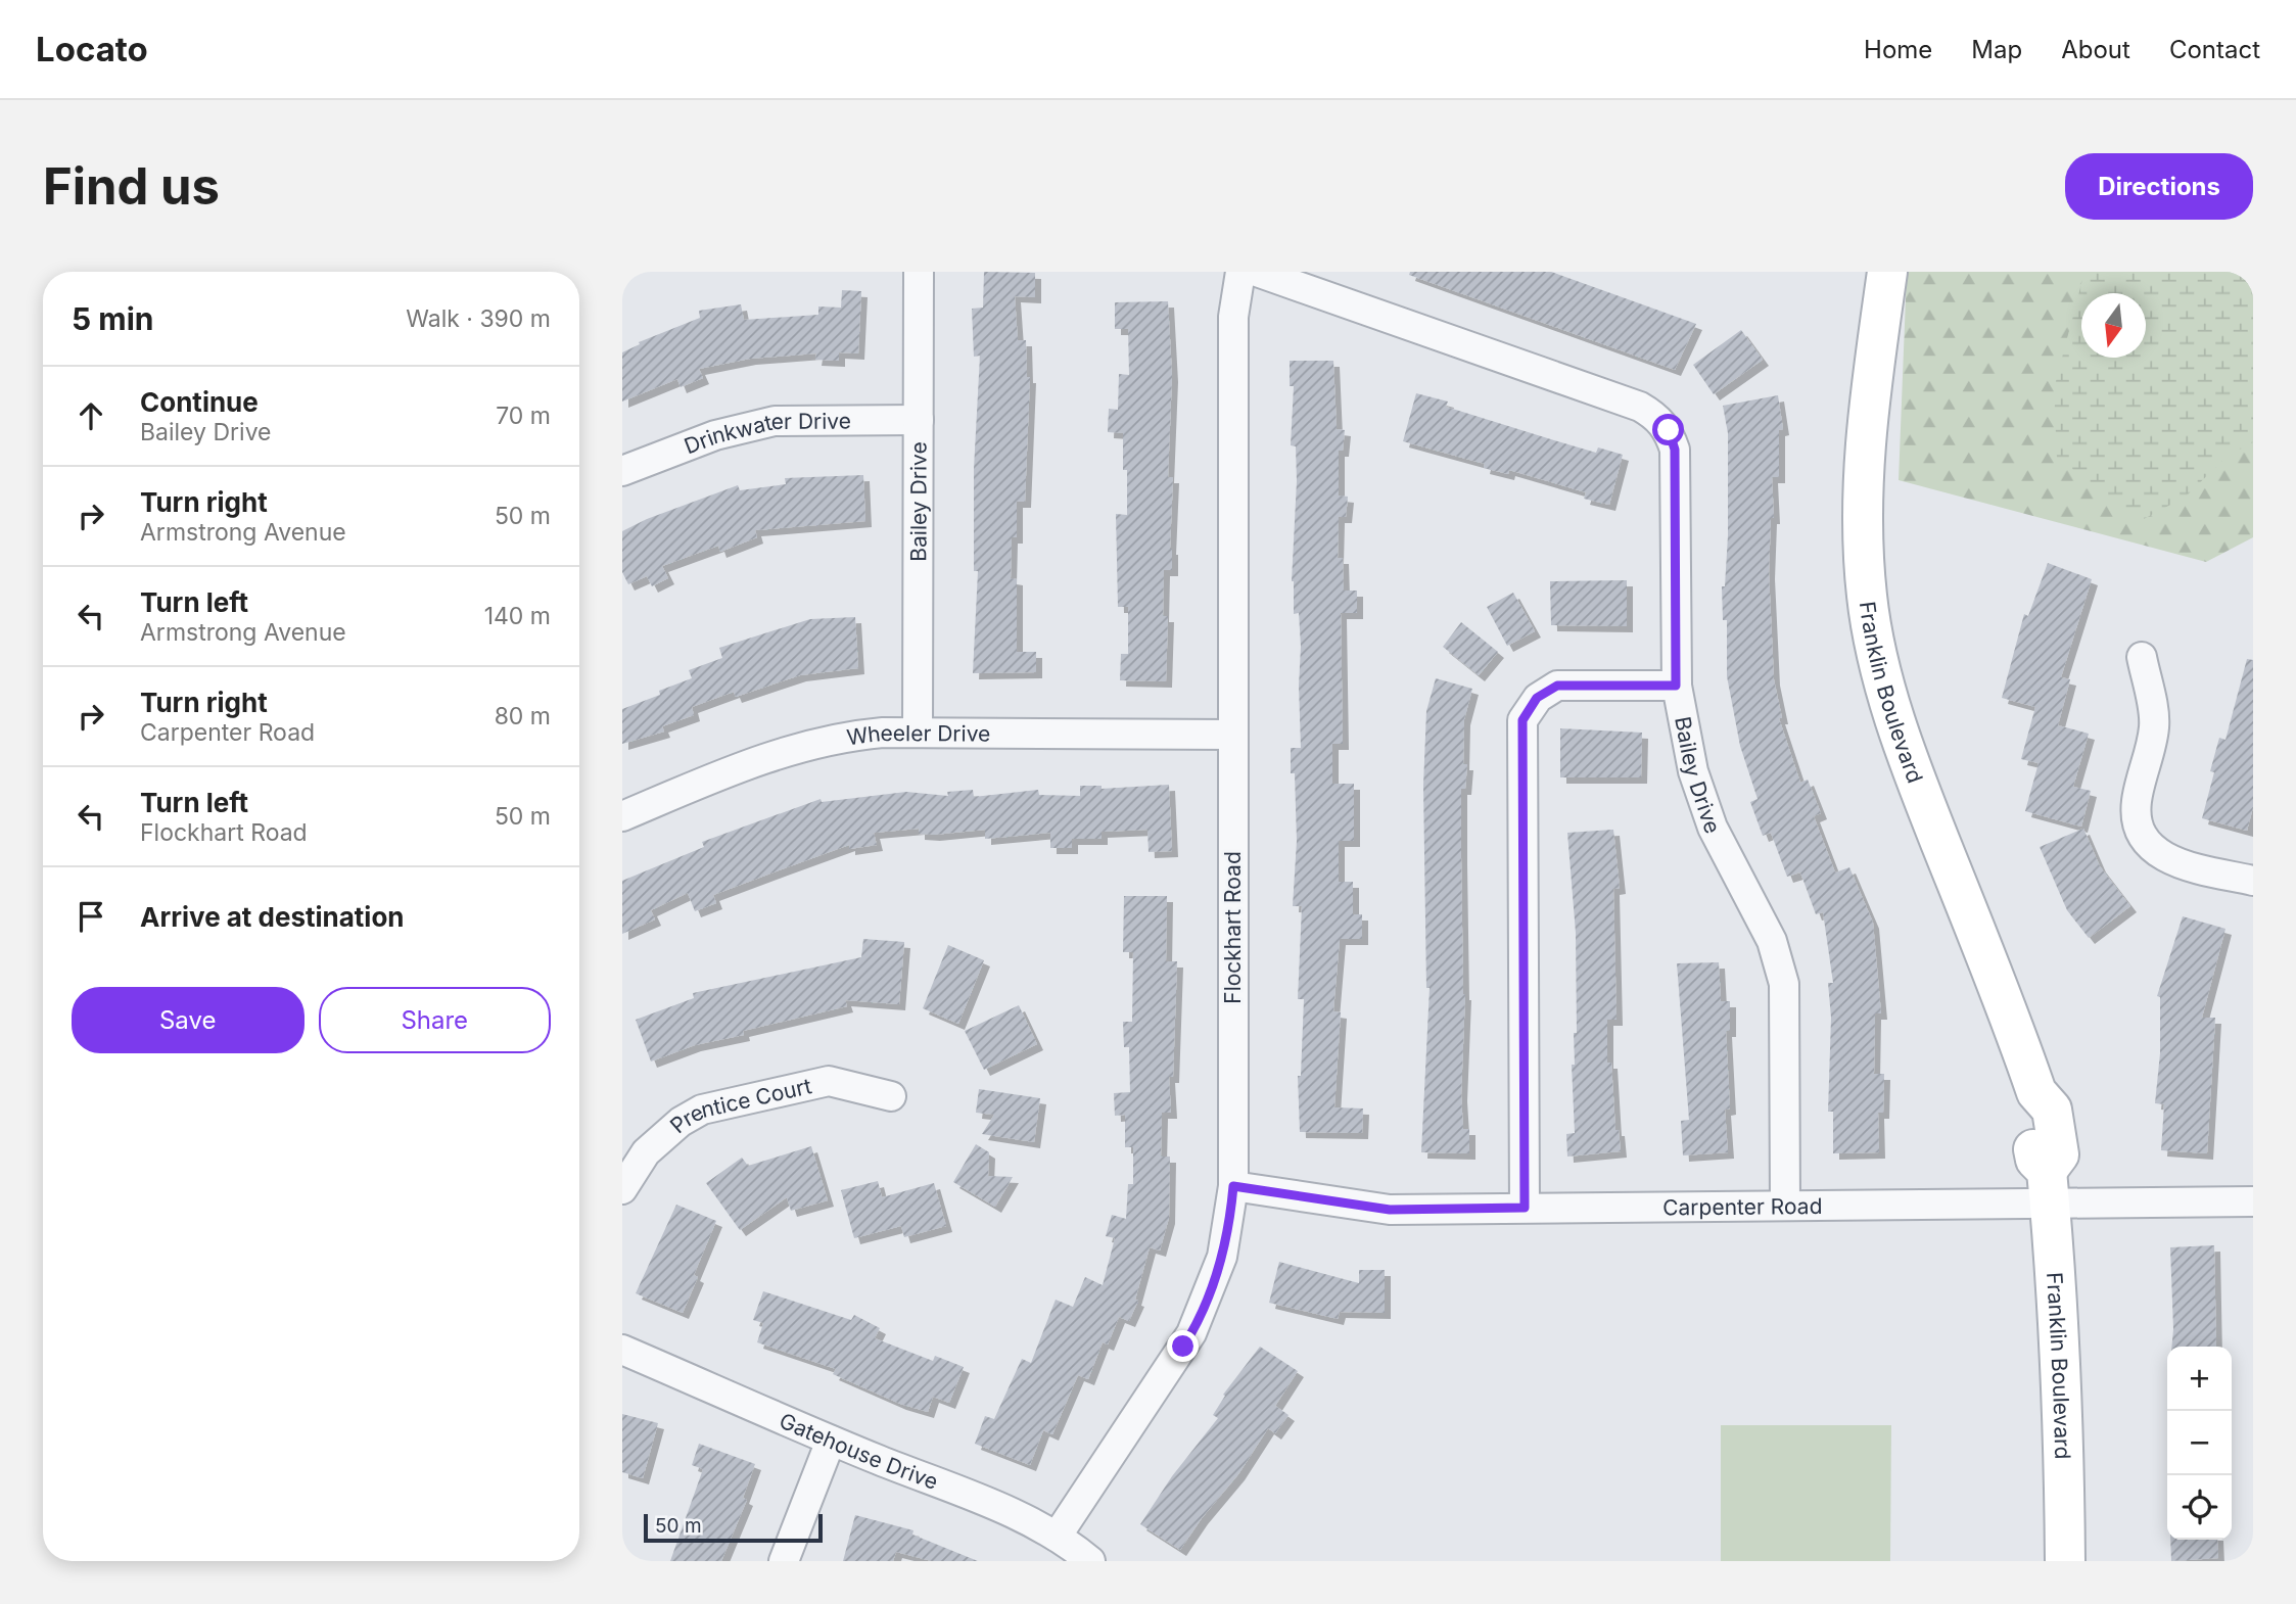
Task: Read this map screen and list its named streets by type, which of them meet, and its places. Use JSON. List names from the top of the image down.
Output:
{
  "streets": {
    "main road": ["Franklin Boulevard"],
    "street": [
      "Drinkwater Drive",
      "Bailey Drive",
      "Wheeler Drive",
      "Flockhart Road",
      "Prentice Court",
      "Carpenter Road",
      "Gatehouse Drive"
    ]
  },
  "crossings": [
    ["Drinkwater Drive", "Bailey Drive"],
    ["Bailey Drive", "Wheeler Drive"],
    ["Bailey Drive", "Carpenter Road"],
    ["Franklin Boulevard", "Carpenter Road"],
    ["Wheeler Drive", "Flockhart Road"],
    ["Flockhart Road", "Carpenter Road"],
    ["Flockhart Road", "Gatehouse Drive"]
  ],
  "scale_bar": "50 m",
  "north": "bottom",
  "page": {
    "header": "Locato",
    "nav": [
      "Home",
      "Map",
      "About",
      "Contact"
    ],
    "buttons": [
      "Directions",
      ["Save", "Share"]
    ],
    "title": "Find us",
    "heading": ["5 min", "Walk · 390 m"],
    "list": [
      ["Continue", "Bailey Drive", "70 m"],
      ["Turn right", "Armstrong Avenue", "50 m"],
      ["Turn left", "Armstrong Avenue", "140 m"],
      ["Turn right", "Carpenter Road", "80 m"],
      ["Turn left", "Flockhart Road", "50 m"],
      "Arrive at destination"
    ],
    "map_buttons": ["+", "−"],
    "scale": "50 m"
  }
}
